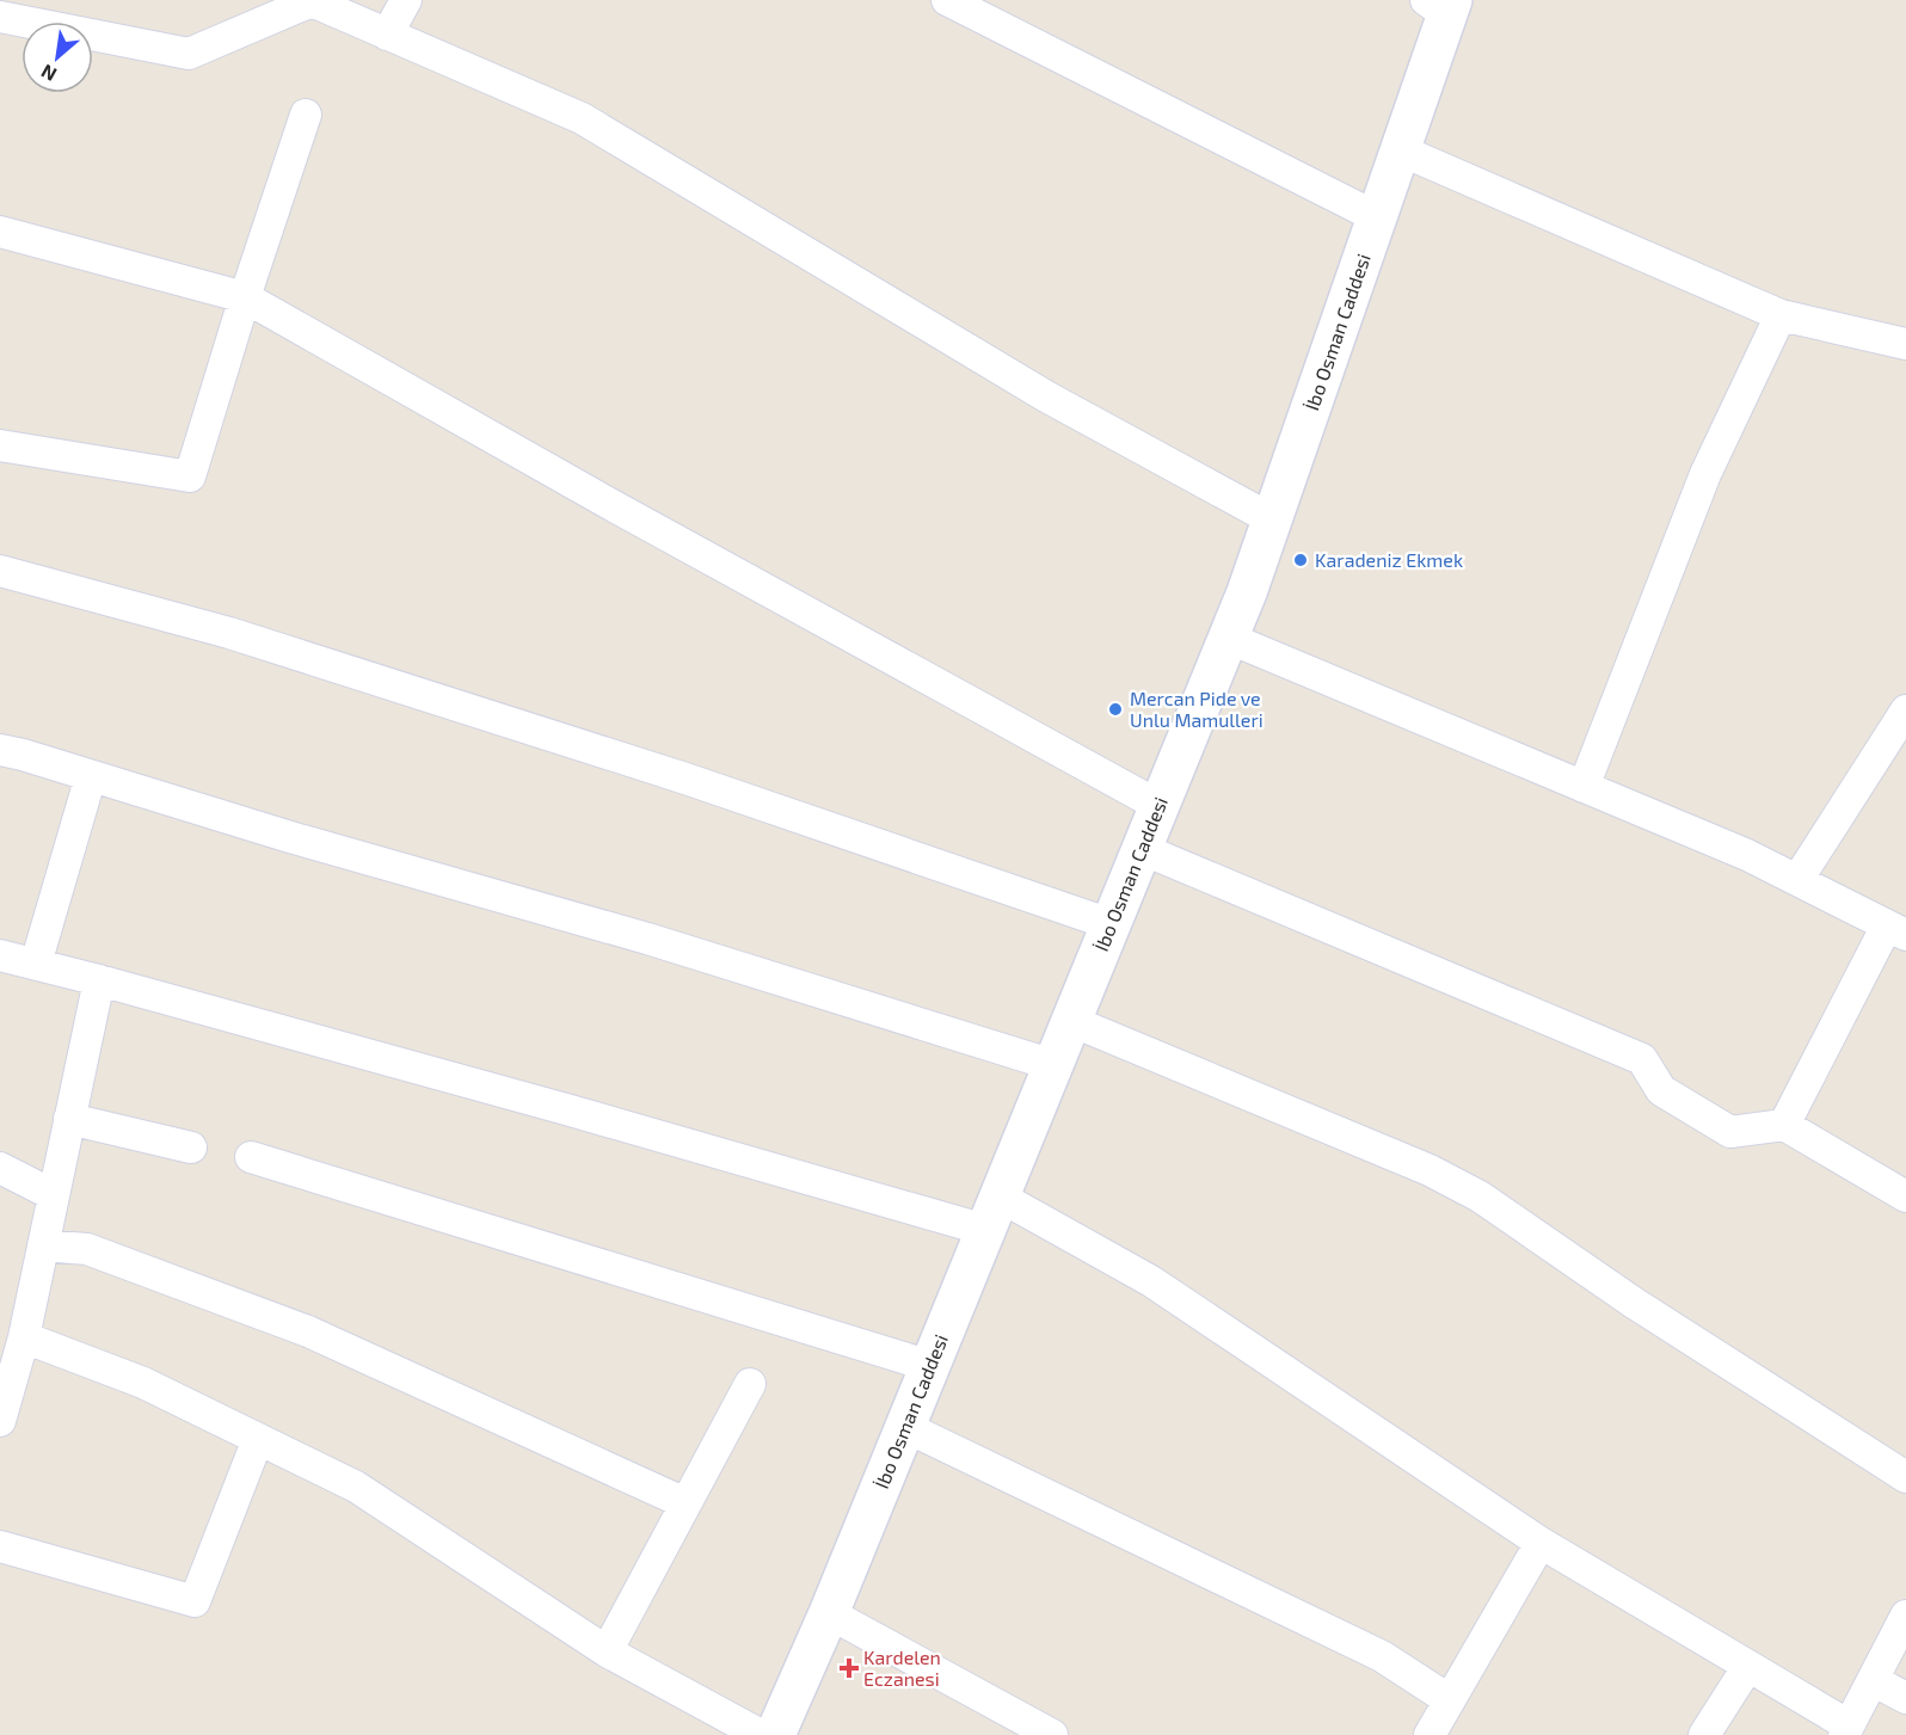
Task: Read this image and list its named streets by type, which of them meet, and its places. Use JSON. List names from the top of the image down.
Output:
{
  "streets": {
    "street": ["İbo Osman Caddesi"]
  },
  "places": {
    "other": ["Karadeniz Ekmek", "Mercan Pide ve Unlu Mamulleri"],
    "health": ["Kardelen Eczanesi"]
  },
  "north": "bottom left"
}
